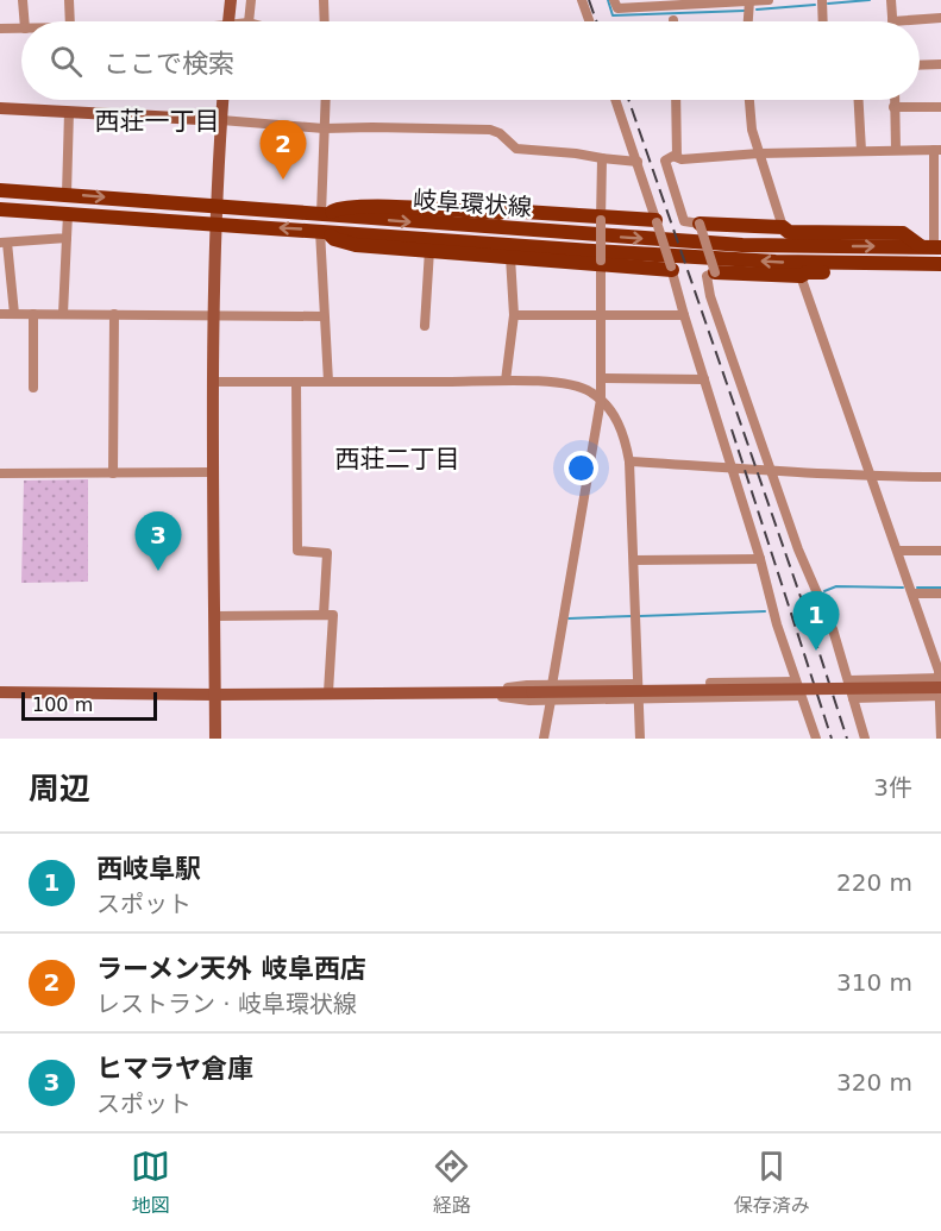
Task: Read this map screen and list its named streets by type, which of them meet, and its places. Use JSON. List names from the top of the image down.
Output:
{
  "streets": {
    "main road": ["岐阜環状線"]
  },
  "districts": ["西荘一丁目", "西荘二丁目"],
  "scale_bar": "100 m",
  "page": {
    "search": "ここで検索",
    "pins": ["2", "3", "1"],
    "scale": "100 m",
    "heading": ["周辺", "3件"],
    "list": [
      {
        "mark": "1",
        "name": "西岐阜駅",
        "note": "スポット",
        "value": "220 m"
      },
      {
        "mark": "2",
        "name": "ラーメン天外 岐阜西店",
        "note": "レストラン · 岐阜環状線",
        "value": "310 m"
      },
      {
        "mark": "3",
        "name": "ヒマラヤ倉庫",
        "note": "スポット",
        "value": "320 m"
      }
    ],
    "nav": ["地図", "経路", "保存済み"]
  }
}
